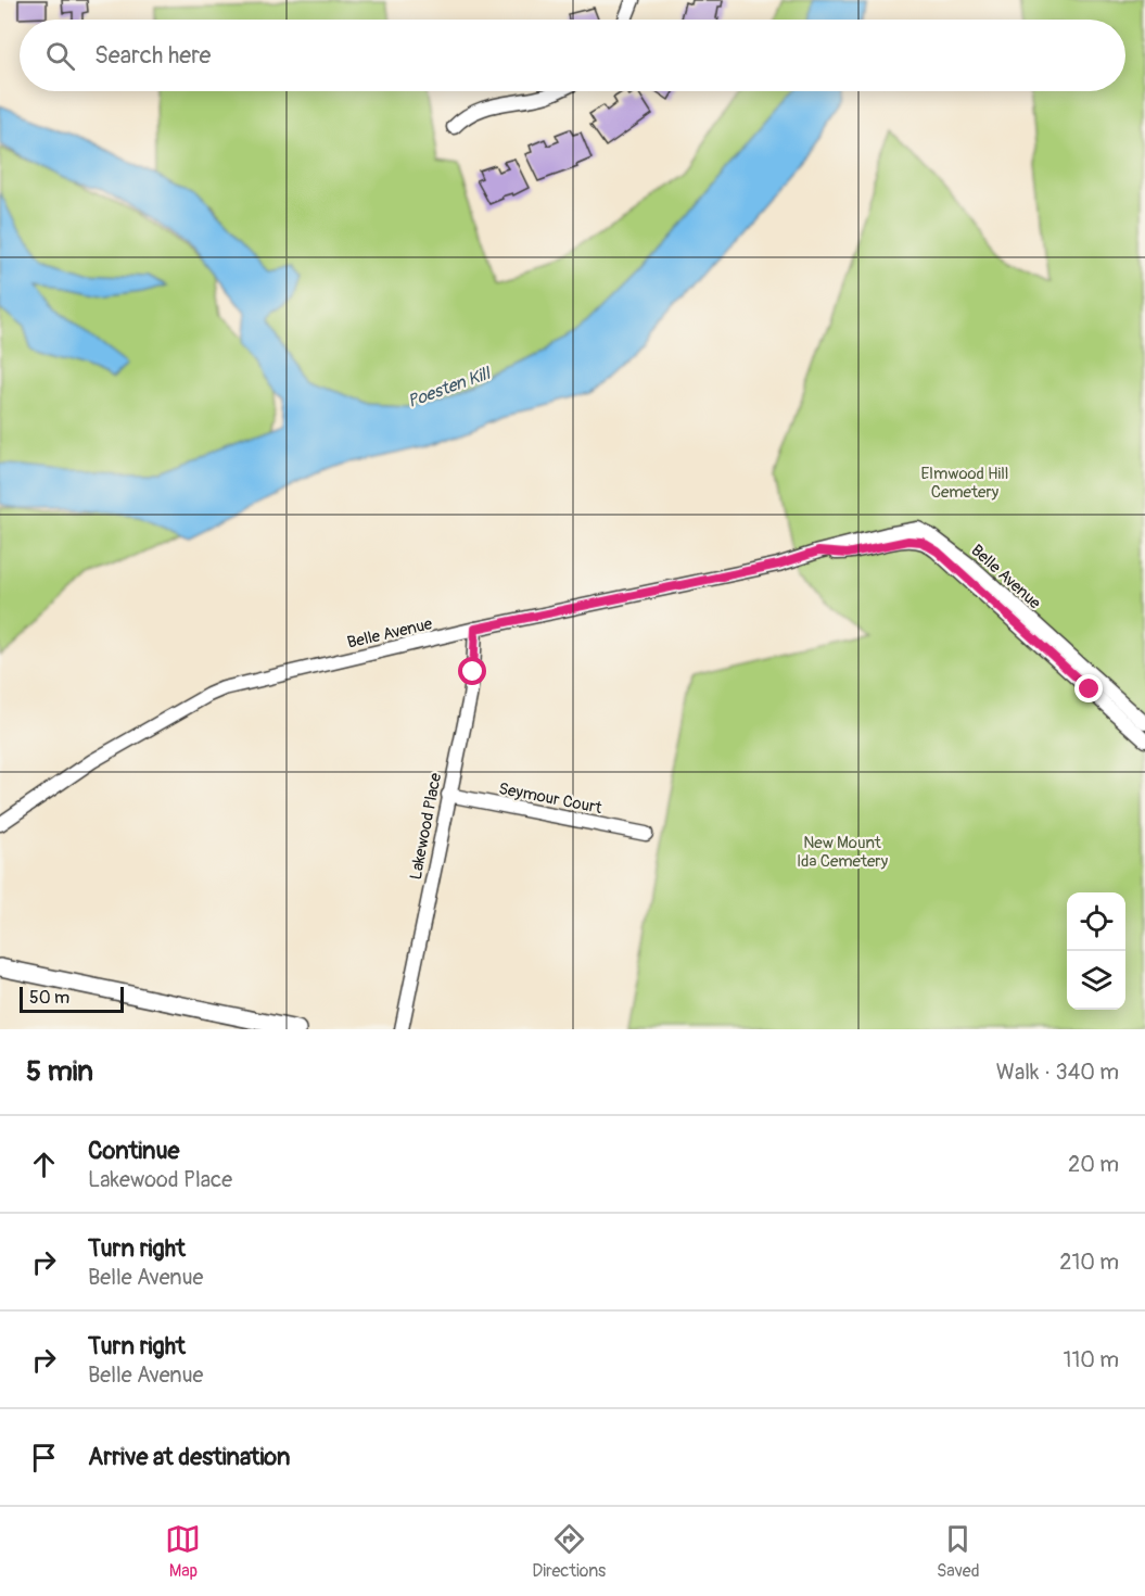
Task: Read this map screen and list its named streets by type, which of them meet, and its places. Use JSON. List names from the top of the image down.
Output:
{
  "streets": {
    "street": ["Belle Avenue", "Seymour Court", "Lakewood Place"]
  },
  "crossings": [
    ["Belle Avenue", "Lakewood Place"],
    ["Seymour Court", "Lakewood Place"]
  ],
  "water": ["Poesten Kill"],
  "parks": ["Elmwood Hill Cemetery", "New Mount Ida Cemetery"],
  "scale_bar": "50 m",
  "page": {
    "search": "Search here",
    "scale": "50 m",
    "heading": ["5 min", "Walk · 340 m"],
    "list": [
      ["Continue", "Lakewood Place", "20 m"],
      ["Turn right", "Belle Avenue", "210 m"],
      ["Turn right", "Belle Avenue", "110 m"],
      "Arrive at destination"
    ],
    "nav": ["Map", "Directions", "Saved"]
  }
}
